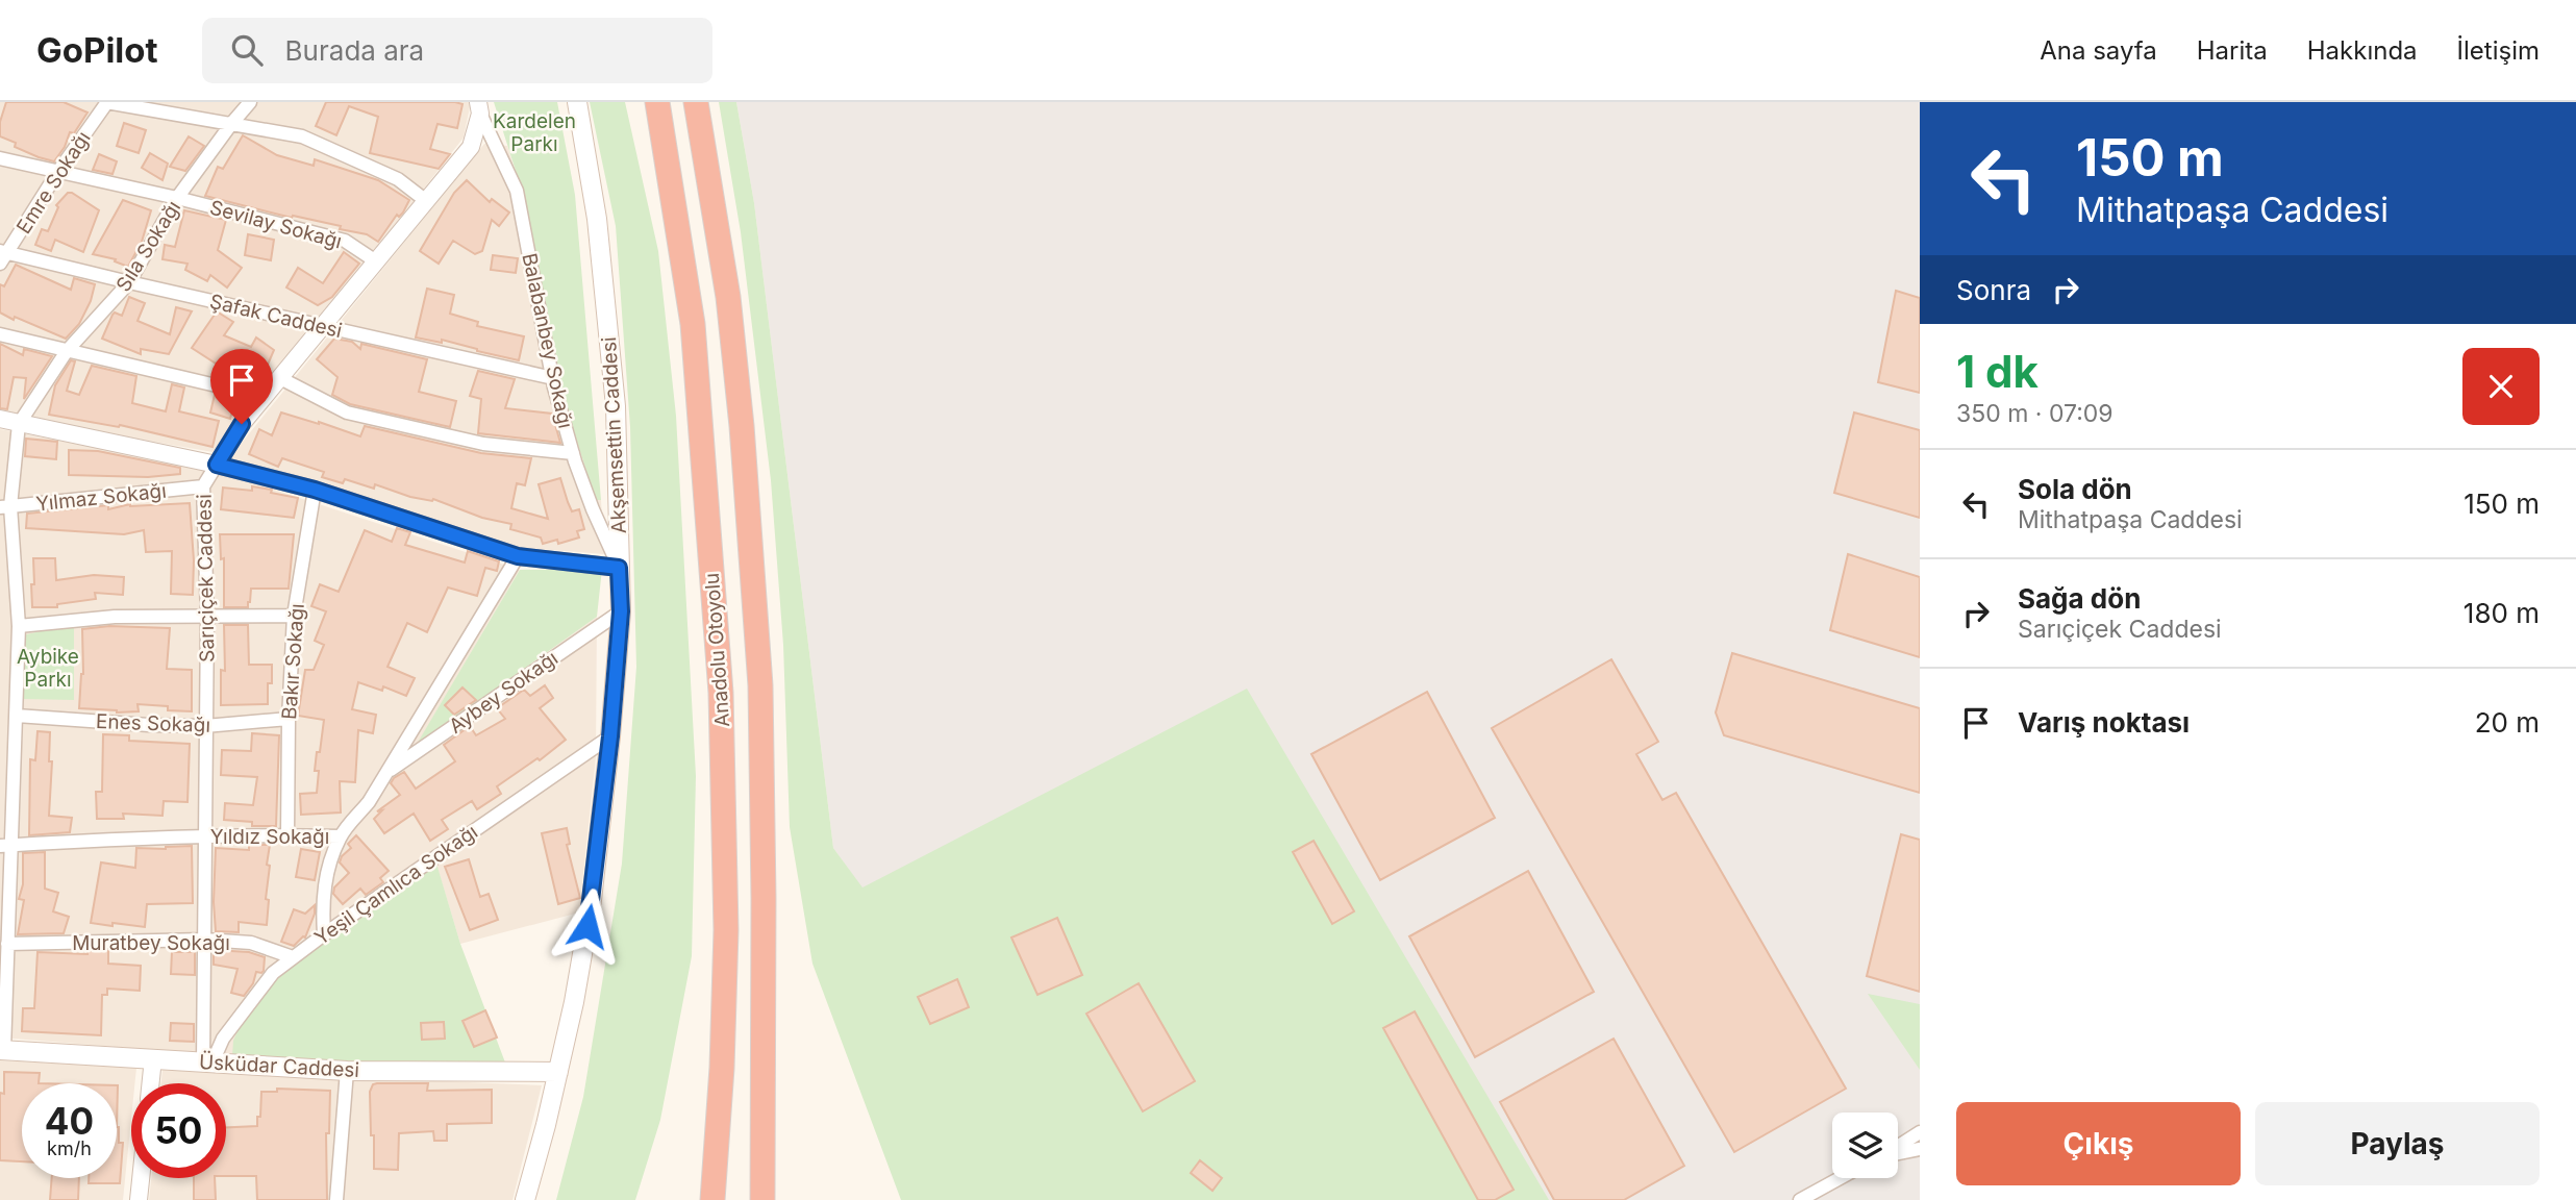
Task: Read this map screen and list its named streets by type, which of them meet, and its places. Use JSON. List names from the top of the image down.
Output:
{
  "streets": {
    "highway": ["Anadolu Otoyolu"],
    "main road": ["Akşemsettin Caddesi", "Üsküdar Caddesi"],
    "street": [
      "Emre Sokağı",
      "Sevilay Sokağı",
      "Sıla Sokağı",
      "Şafak Caddesi",
      "Balabanbey Sokağı",
      "Yılmaz Sokağı",
      "Sarıçiçek Caddesi",
      "Bakır Sokağı",
      "Aybey Sokağı",
      "Enes Sokağı",
      "Yıldız Sokağı",
      "Yeşil Çamlıca Sokağı",
      "Muratbey Sokağı"
    ]
  },
  "crossings": [
    ["Emre Sokağı", "Sevilay Sokağı"],
    ["Emre Sokağı", "Şafak Caddesi"],
    ["Sevilay Sokağı", "Sıla Sokağı"],
    ["Sevilay Sokağı", "Sarıçiçek Caddesi"],
    ["Sıla Sokağı", "Şafak Caddesi"],
    ["Şafak Caddesi", "Balabanbey Sokağı"],
    ["Şafak Caddesi", "Sarıçiçek Caddesi"],
    ["Balabanbey Sokağı", "Akşemsettin Caddesi"],
    ["Balabanbey Sokağı", "Sarıçiçek Caddesi"],
    ["Akşemsettin Caddesi", "Aybey Sokağı"],
    ["Akşemsettin Caddesi", "Yeşil Çamlıca Sokağı"],
    ["Akşemsettin Caddesi", "Üsküdar Caddesi"],
    ["Yılmaz Sokağı", "Sarıçiçek Caddesi"],
    ["Sarıçiçek Caddesi", "Enes Sokağı"],
    ["Sarıçiçek Caddesi", "Yıldız Sokağı"],
    ["Sarıçiçek Caddesi", "Yeşil Çamlıca Sokağı"],
    ["Sarıçiçek Caddesi", "Muratbey Sokağı"],
    ["Sarıçiçek Caddesi", "Üsküdar Caddesi"],
    ["Bakır Sokağı", "Enes Sokağı"],
    ["Bakır Sokağı", "Yıldız Sokağı"],
    ["Aybey Sokağı", "Yıldız Sokağı"],
    ["Yeşil Çamlıca Sokağı", "Muratbey Sokağı"],
    ["Yeşil Çamlıca Sokağı", "Üsküdar Caddesi"]
  ],
  "parks": ["Kardelen Parkı", "Aybike Parkı"],
  "page": {
    "header": "GoPilot",
    "search": "Burada ara",
    "nav": [
      "Ana sayfa",
      "Harita",
      "Hakkında",
      "İletişim"
    ],
    "turn": ["150 m", "Mithatpaşa Caddesi"],
    "then": "Sonra",
    "heading": ["1 dk", "350 m · 07:09"],
    "list": [
      {
        "name": "Sola dön",
        "note": "Mithatpaşa Caddesi",
        "value": "150 m"
      },
      {
        "name": "Sağa dön",
        "note": "Sarıçiçek Caddesi",
        "value": "180 m"
      },
      {
        "name": "Varış noktası",
        "value": "20 m"
      }
    ],
    "speed": "40 km/h",
    "limit": "50",
    "buttons": ["Çıkış", "Paylaş"]
  }
}
